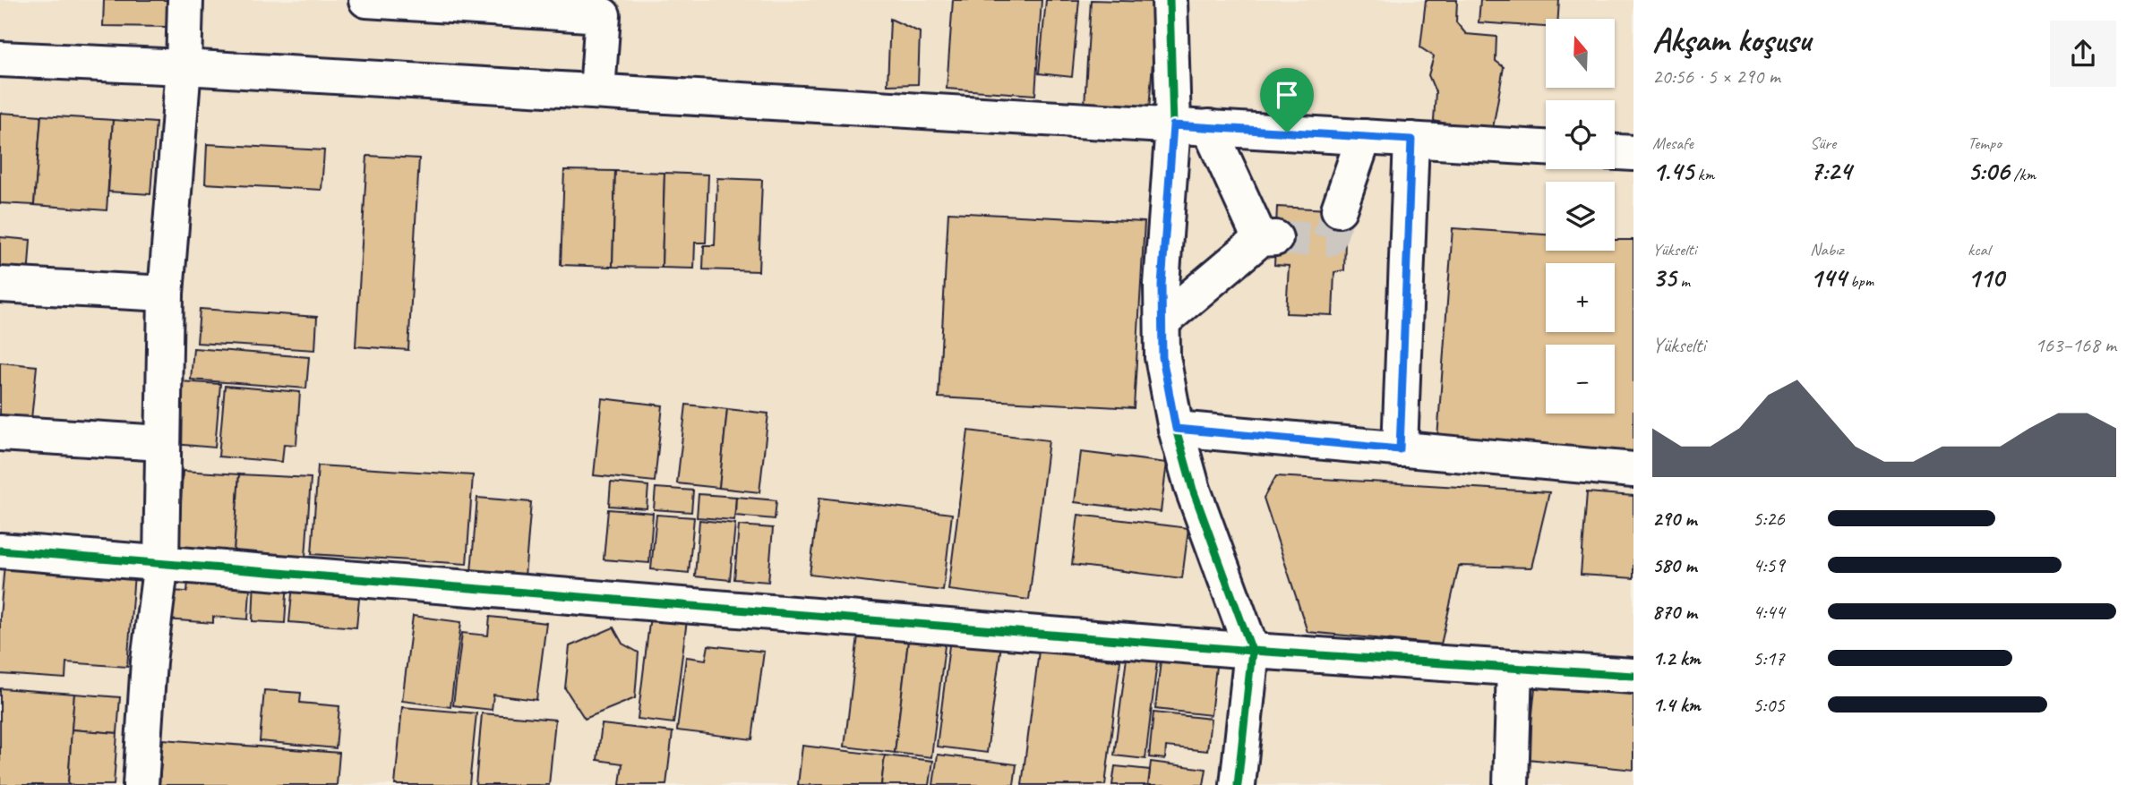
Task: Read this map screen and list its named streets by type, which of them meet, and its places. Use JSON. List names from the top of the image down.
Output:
{
  "north": "top",
  "page": {
    "heading": ["Akşam koşusu", "20:56 · 5 × 290 m"],
    "map_buttons": ["+", "−"],
    "stats": [
      ["Mesafe", "1.45 km"],
      ["Süre", "7:24"],
      ["Tempo", "5:06 /km"],
      ["Yükselti", "35 m"],
      ["Nabız", "144 bpm"],
      ["kcal", "110"]
    ],
    "chart": ["Yükselti", "163–168 m"],
    "list": [
      {
        "name": "290 m",
        "note": "5:26"
      },
      {
        "name": "580 m",
        "note": "4:59"
      },
      {
        "name": "870 m",
        "note": "4:44"
      },
      {
        "name": "1.2 km",
        "note": "5:17"
      },
      {
        "name": "1.4 km",
        "note": "5:05"
      }
    ]
  }
}
